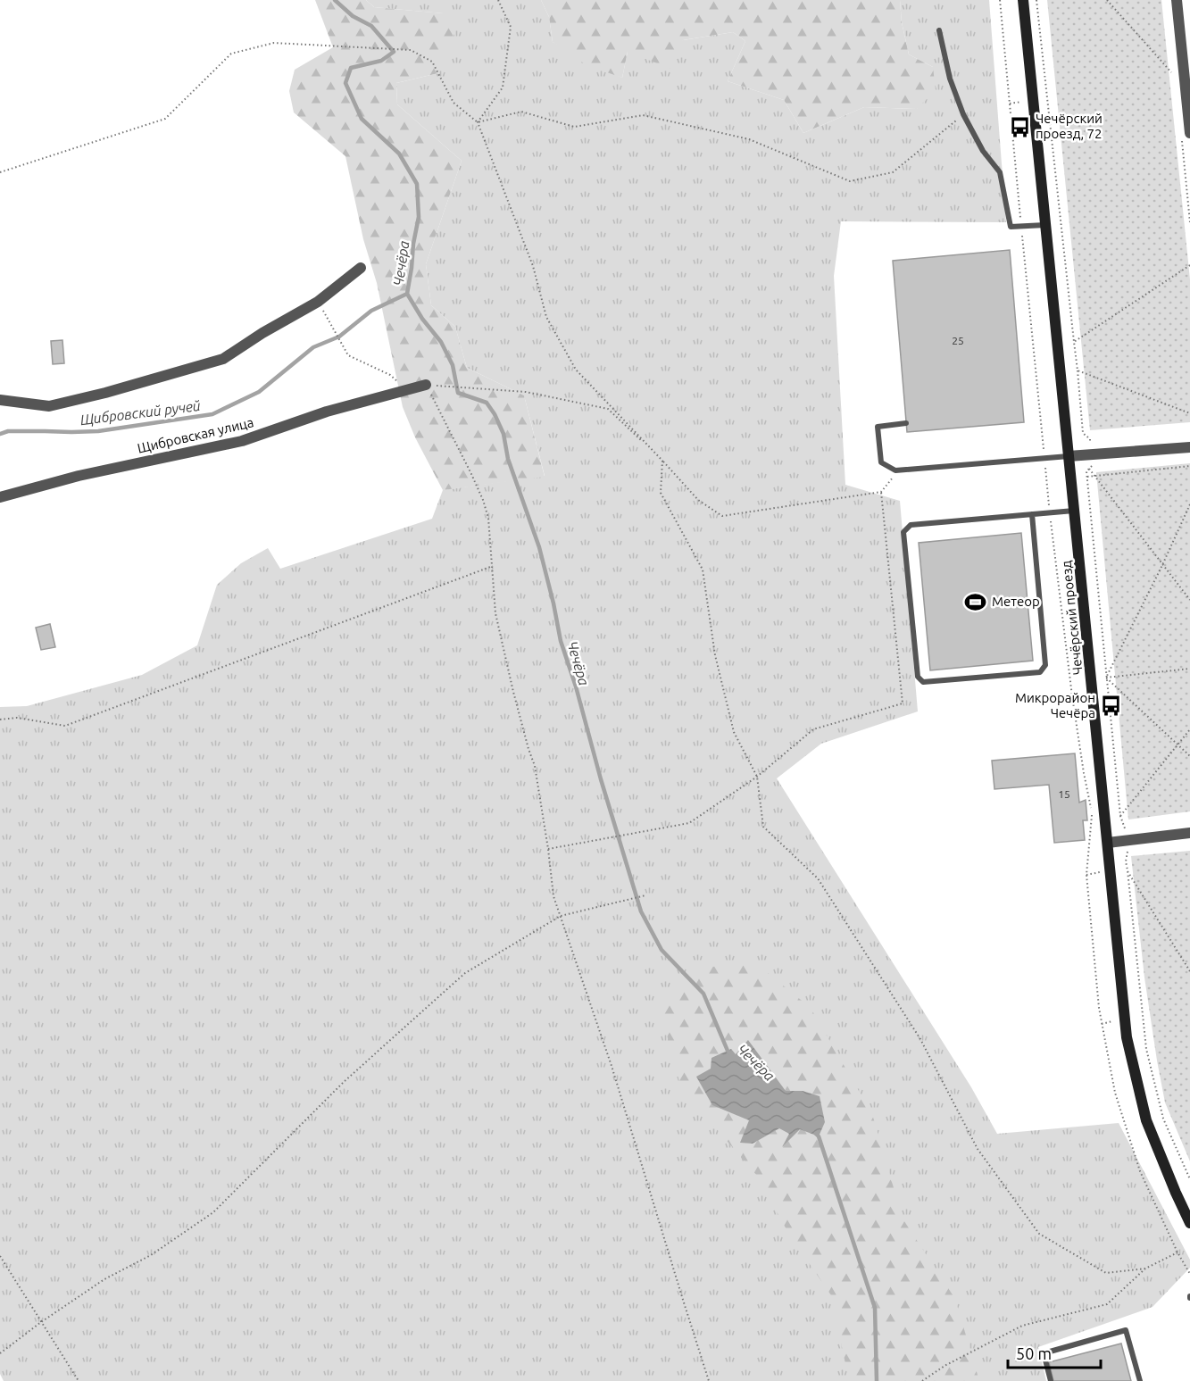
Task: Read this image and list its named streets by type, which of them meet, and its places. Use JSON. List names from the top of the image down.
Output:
{
  "streets": {
    "main road": ["Чечёрский проезд"],
    "street": ["Щибровская улица"]
  },
  "water": ["Чечёра", "Щибровский ручей"],
  "places": {
    "bus stop": ["Чечёрский проезд, 72", "Микрорайон Чечёра"],
    "sports": ["Метеор"]
  },
  "house_numbers": ["25", "15"],
  "scale_bar": "50 m"
}
